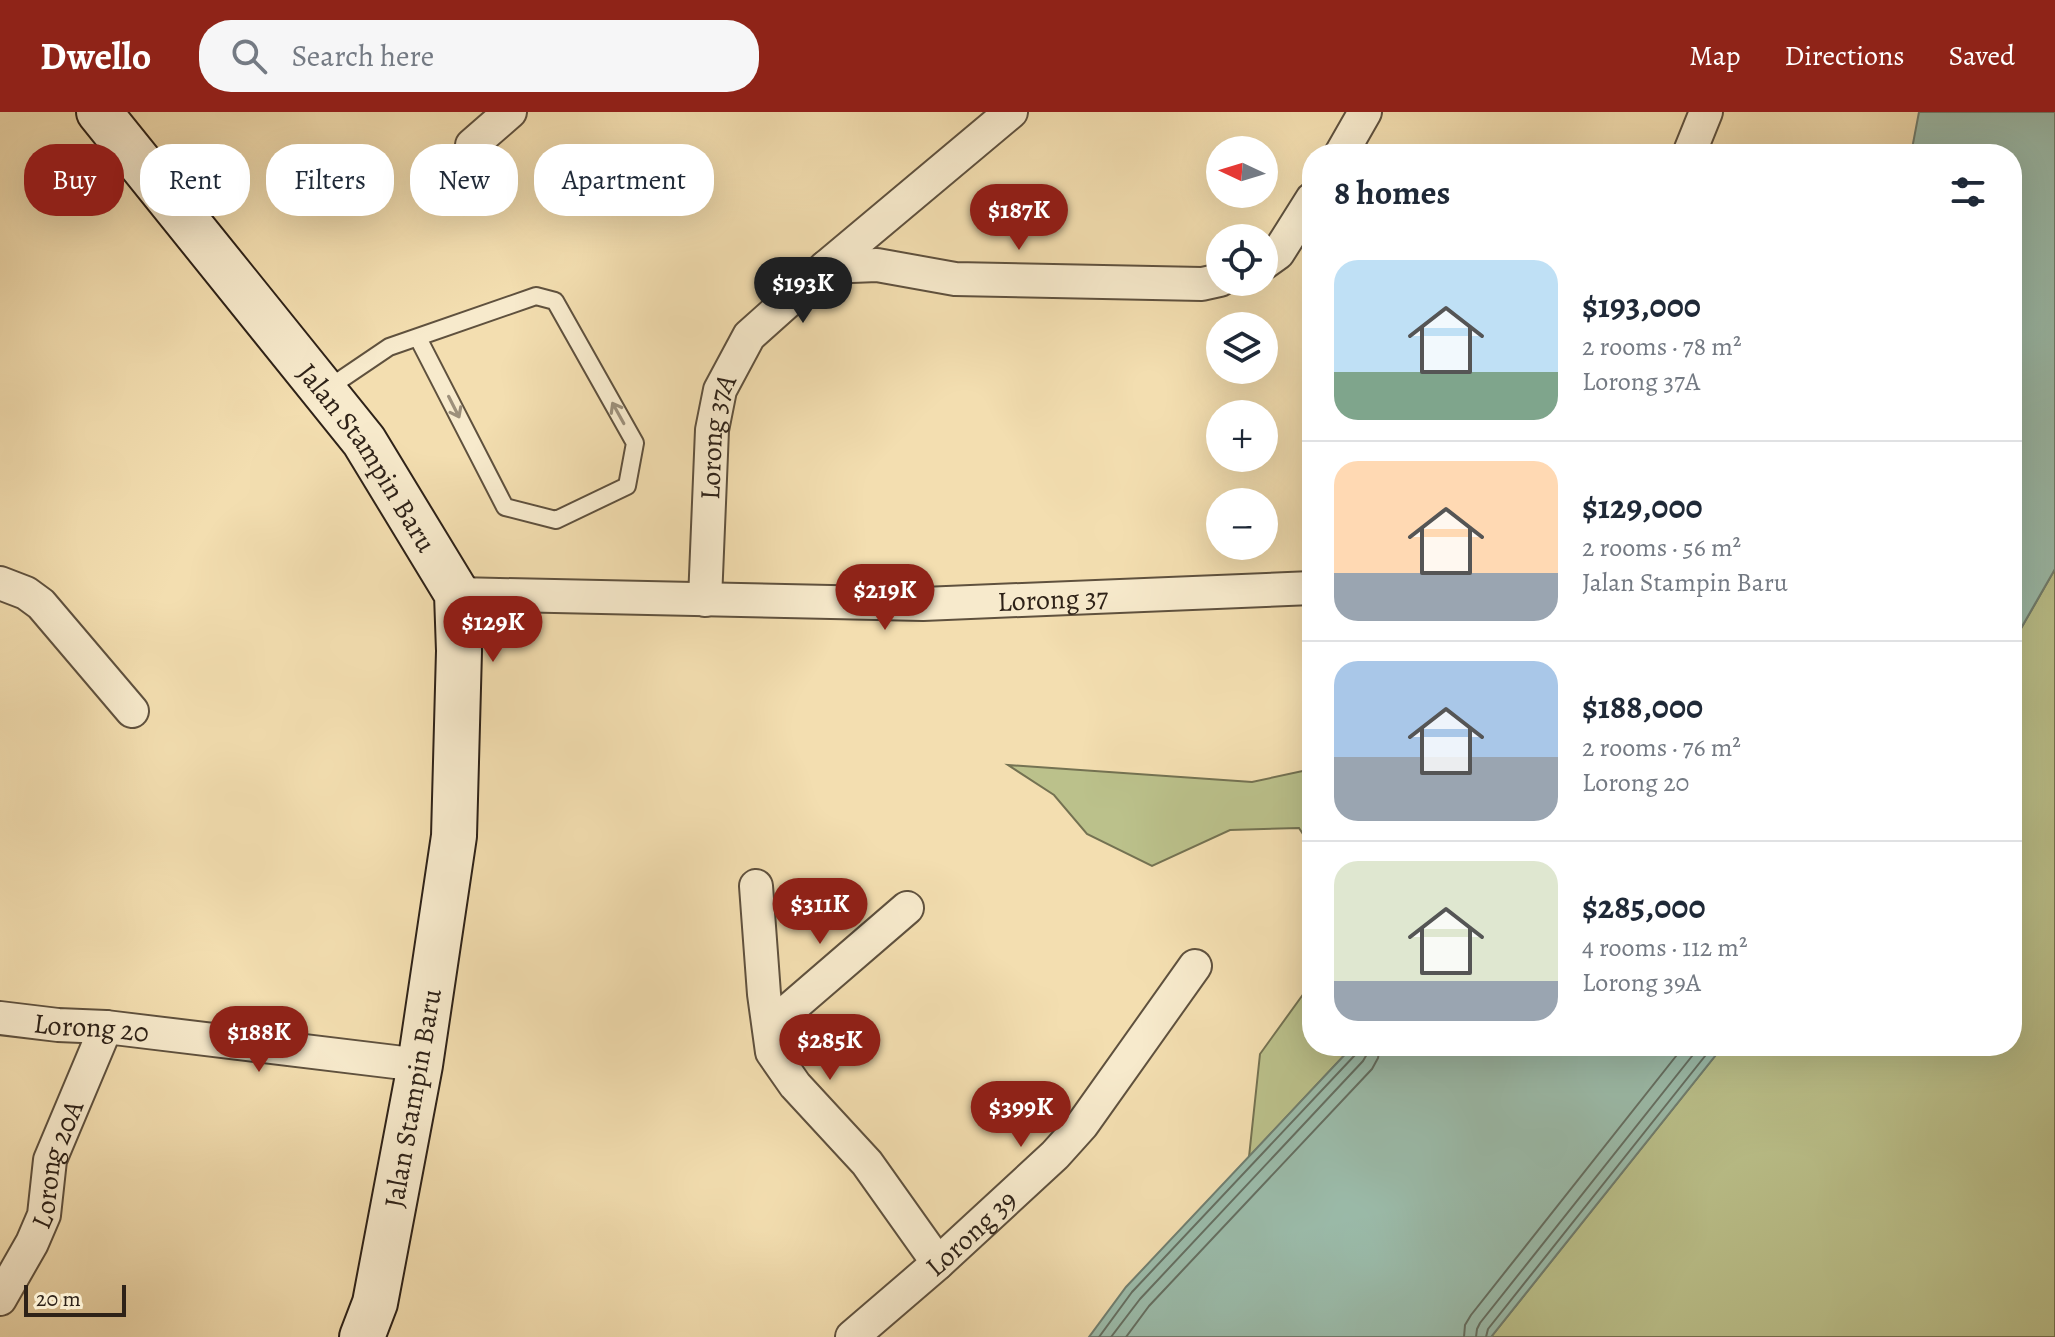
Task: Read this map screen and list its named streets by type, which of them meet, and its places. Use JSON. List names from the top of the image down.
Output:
{
  "streets": {
    "street": [
      "Lorong 37A",
      "Jalan Stampin Baru",
      "Lorong 37",
      "Lorong 20",
      "Lorong 20A",
      "Lorong 39"
    ]
  },
  "crossings": [
    ["Lorong 37A", "Lorong 37"],
    ["Jalan Stampin Baru", "Lorong 37"],
    ["Jalan Stampin Baru", "Lorong 20"],
    ["Lorong 20", "Lorong 20A"]
  ],
  "scale_bar": "20 m",
  "north": "left",
  "page": {
    "header": "Dwello",
    "search": "Search here",
    "nav": ["Map", "Directions", "Saved"],
    "map_buttons": ["+", "−"],
    "chip": [
      "Buy",
      "Rent",
      "Filters",
      "New",
      "Apartment"
    ],
    "heading": "8 homes",
    "price": [
      "$187K",
      "$193K",
      "$219K",
      "$129K",
      "$311K",
      "$188K",
      "$285K",
      "$399K"
    ],
    "list": [
      {
        "name": "$193,000",
        "note": "2 rooms · 78 m² · Lorong 37A"
      },
      {
        "name": "$129,000",
        "note": "2 rooms · 56 m² · Jalan Stampin Baru"
      },
      {
        "name": "$188,000",
        "note": "2 rooms · 76 m² · Lorong 20"
      },
      {
        "name": "$285,000",
        "note": "4 rooms · 112 m² · Lorong 39A"
      }
    ],
    "scale": "20 m"
  }
}
